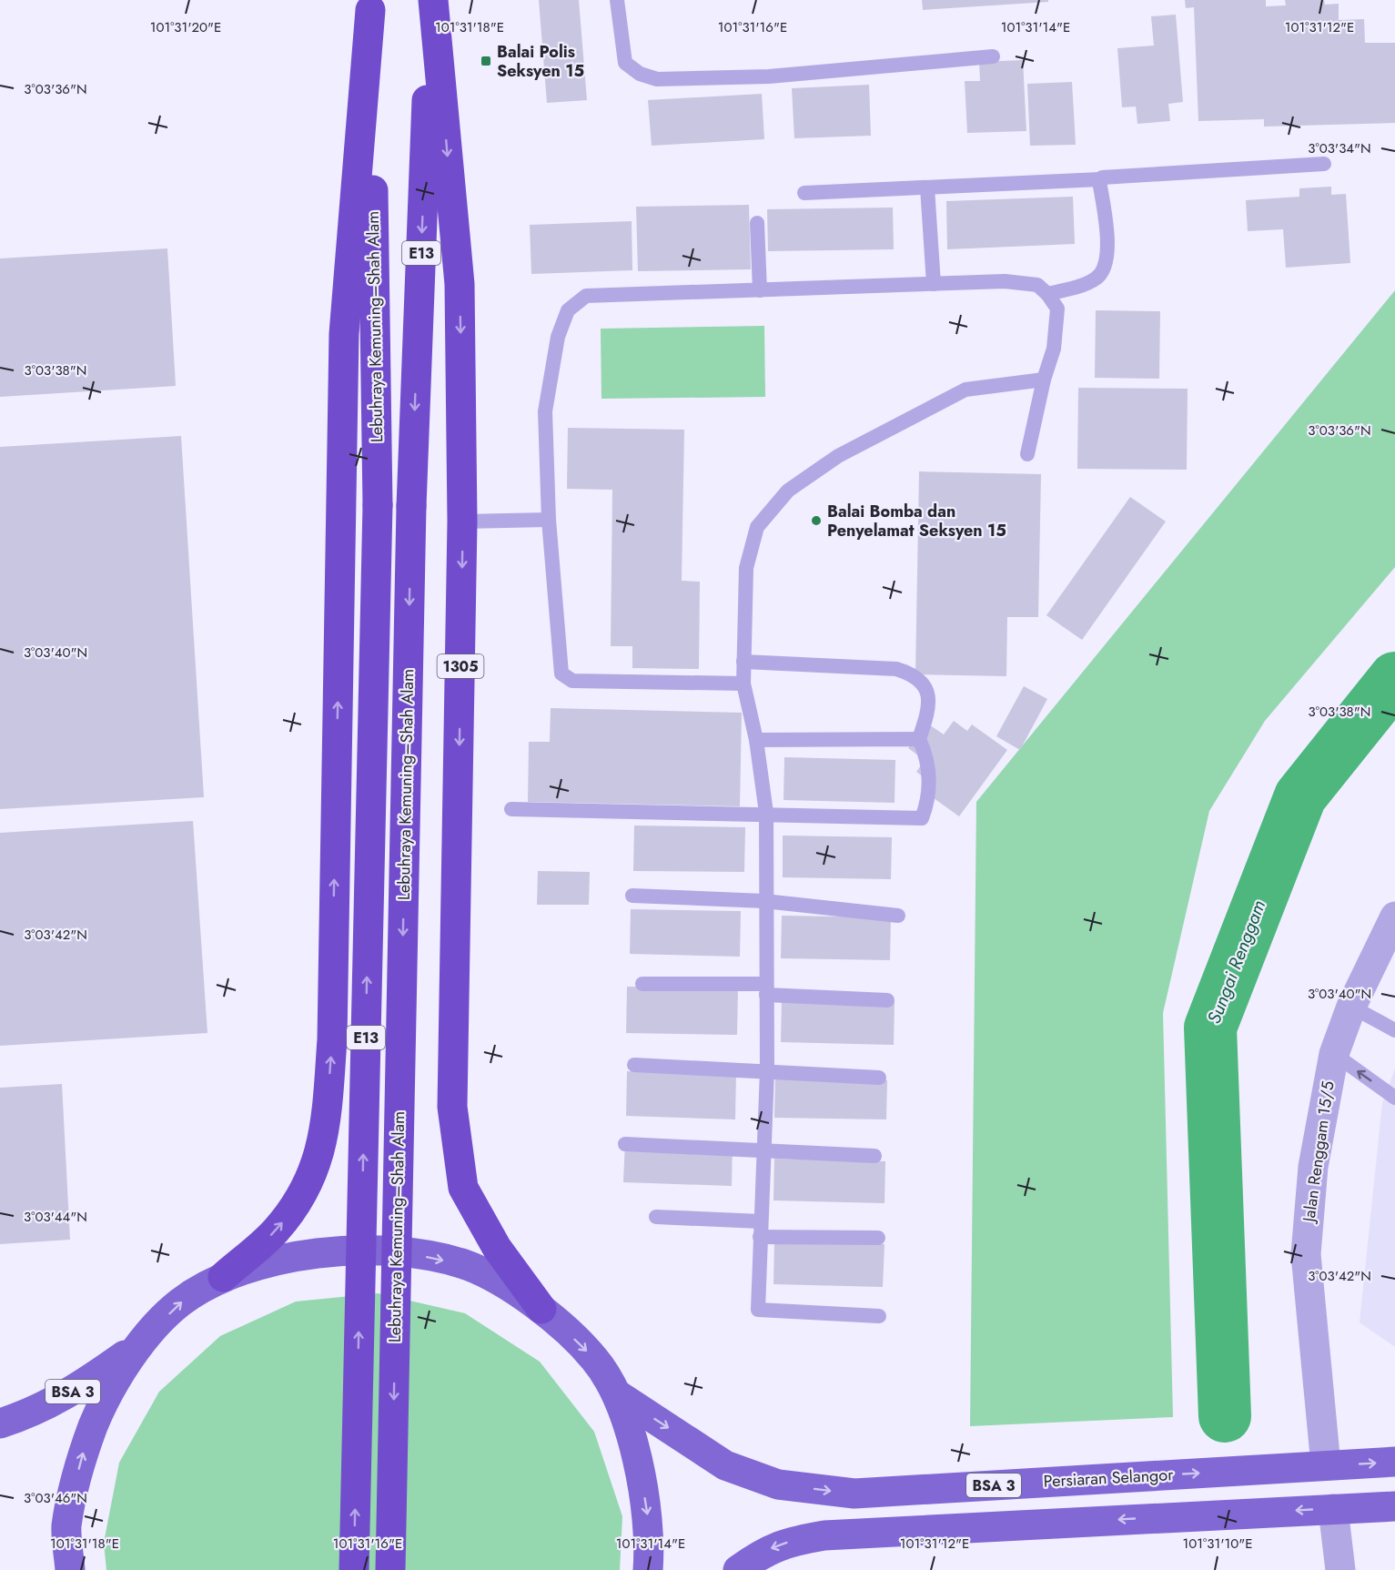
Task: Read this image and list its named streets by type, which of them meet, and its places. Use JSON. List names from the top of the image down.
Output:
{
  "streets": {
    "highway": ["E13", "Lebuhraya Kemuning–Shah Alam", "1305"],
    "main road": ["BSA 3", "Persiaran Selangor"],
    "street": ["Jalan Renggam 15/5"]
  },
  "crossings": [
    ["Lebuhraya Kemuning–Shah Alam", "1305"],
    ["Jalan Renggam 15/5", "Persiaran Selangor"]
  ],
  "water": ["Sungai Renggam"],
  "places": {
    "transit": ["Balai Polis Seksyen 15"],
    "other": ["Balai Bomba dan Penyelamat Seksyen 15"]
  },
  "coordinates": [
    "101°31'20\"E",
    "101°31'18\"E",
    "101°31'16\"E",
    "101°31'14\"E",
    "101°31'12\"E",
    "3°03'36\"N",
    "3°03'34\"N",
    "3°03'38\"N",
    "3°03'40\"N",
    "3°03'42\"N",
    "3°03'44\"N",
    "3°03'46\"N",
    "101°31'10\"E"
  ]
}
